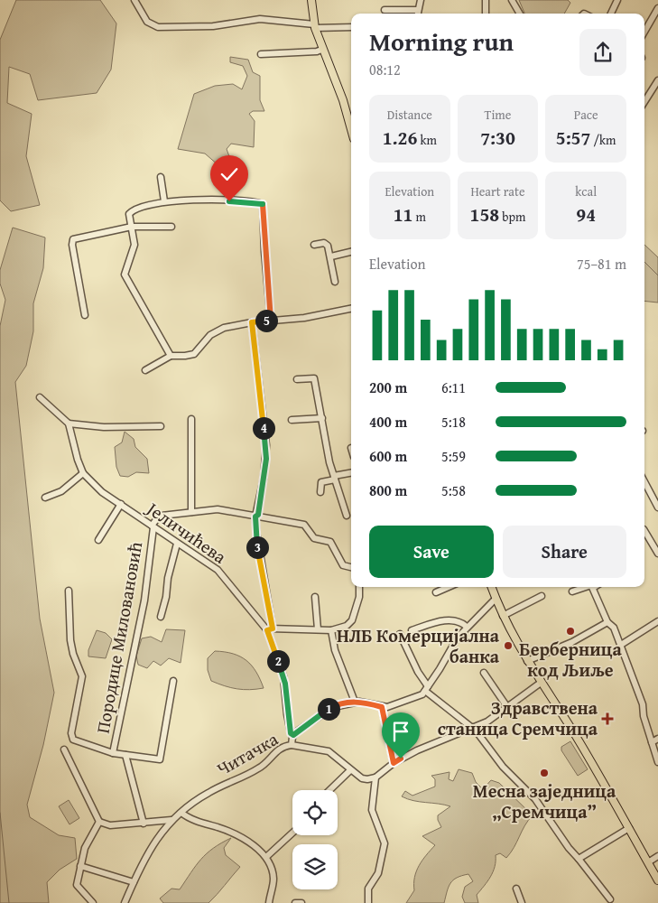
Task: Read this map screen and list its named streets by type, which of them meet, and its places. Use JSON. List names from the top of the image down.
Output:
{
  "streets": {
    "street": ["Јеличићева", "Породице Миловановић", "Читачка"]
  },
  "crossings": [
    ["Јеличићева", "Породице Миловановић"]
  ],
  "places": {
    "other": ["Берберница код Љиље", "НЛБ Комерцијална банка", "Месна заједница „Сремчица”"],
    "health": ["Здравствена станица Сремчица"]
  },
  "page": {
    "heading": ["Morning run", "08:12"],
    "stats": [
      ["Distance", "1.26 km"],
      ["Time", "7:30"],
      ["Pace", "5:57 /km"],
      ["Elevation", "11 m"],
      ["Heart rate", "158 bpm"],
      ["kcal", "94"]
    ],
    "chart": ["Elevation", "75–81 m"],
    "pins": [
      "5",
      "4",
      "3",
      "2",
      "1"
    ],
    "list": [
      {
        "name": "200 m",
        "note": "6:11"
      },
      {
        "name": "400 m",
        "note": "5:18"
      },
      {
        "name": "600 m",
        "note": "5:59"
      },
      {
        "name": "800 m",
        "note": "5:58"
      }
    ],
    "buttons": ["Save", "Share"]
  }
}
